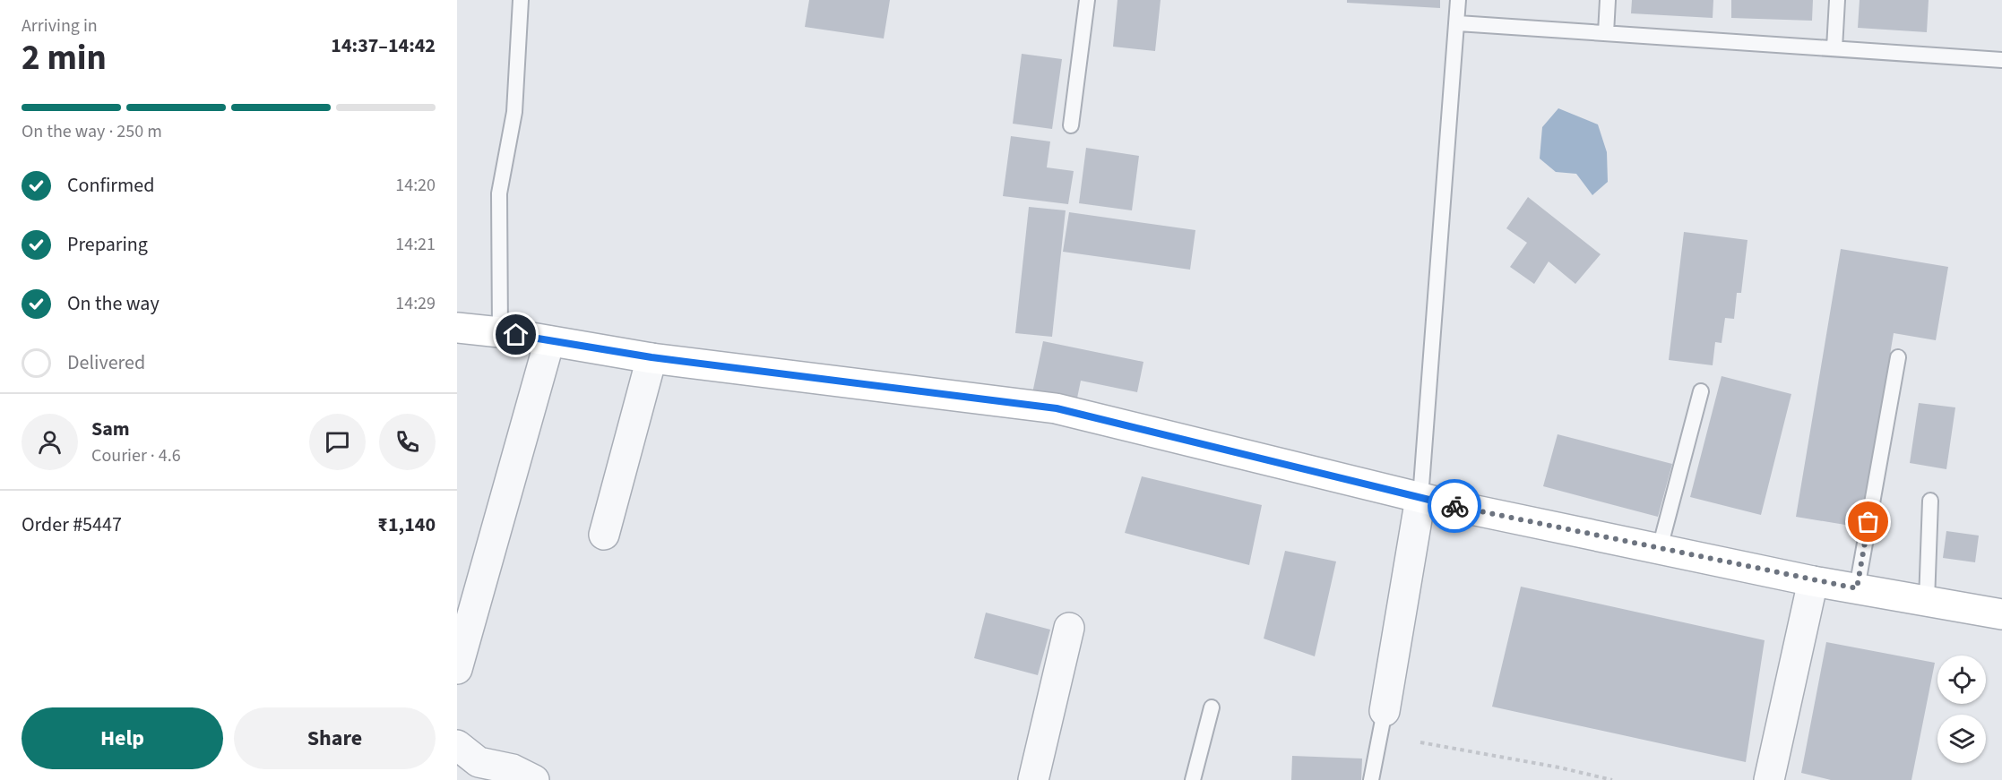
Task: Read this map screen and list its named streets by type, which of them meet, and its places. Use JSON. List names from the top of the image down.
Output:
{
  "page": {
    "heading": ["2 min", "Arriving in", "14:37–14:42"],
    "panel": [
      "Sam",
      "Courier · 4.6",
      "Order #5447",
      "₹1,140"
    ],
    "bar": "On the way · 250 m",
    "list": [
      ["Confirmed", "14:20"],
      ["Preparing", "14:21"],
      ["On the way", "14:29"],
      "Delivered"
    ],
    "buttons": ["Help", "Share"]
  }
}
